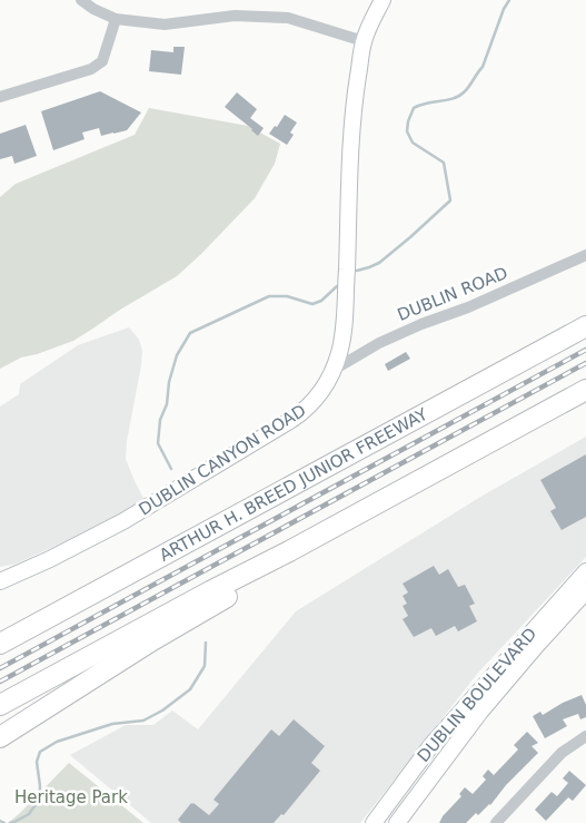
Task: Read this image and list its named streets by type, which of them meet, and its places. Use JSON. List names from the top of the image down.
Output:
{
  "streets": {
    "highway": ["ARTHUR H. BREED JUNIOR FREEWAY"],
    "main road": ["DUBLIN CANYON ROAD", "DUBLIN BOULEVARD"],
    "street": ["DUBLIN ROAD"]
  },
  "crossings": [
    ["DUBLIN ROAD", "DUBLIN CANYON ROAD"]
  ],
  "parks": ["Heritage Park"]
}
